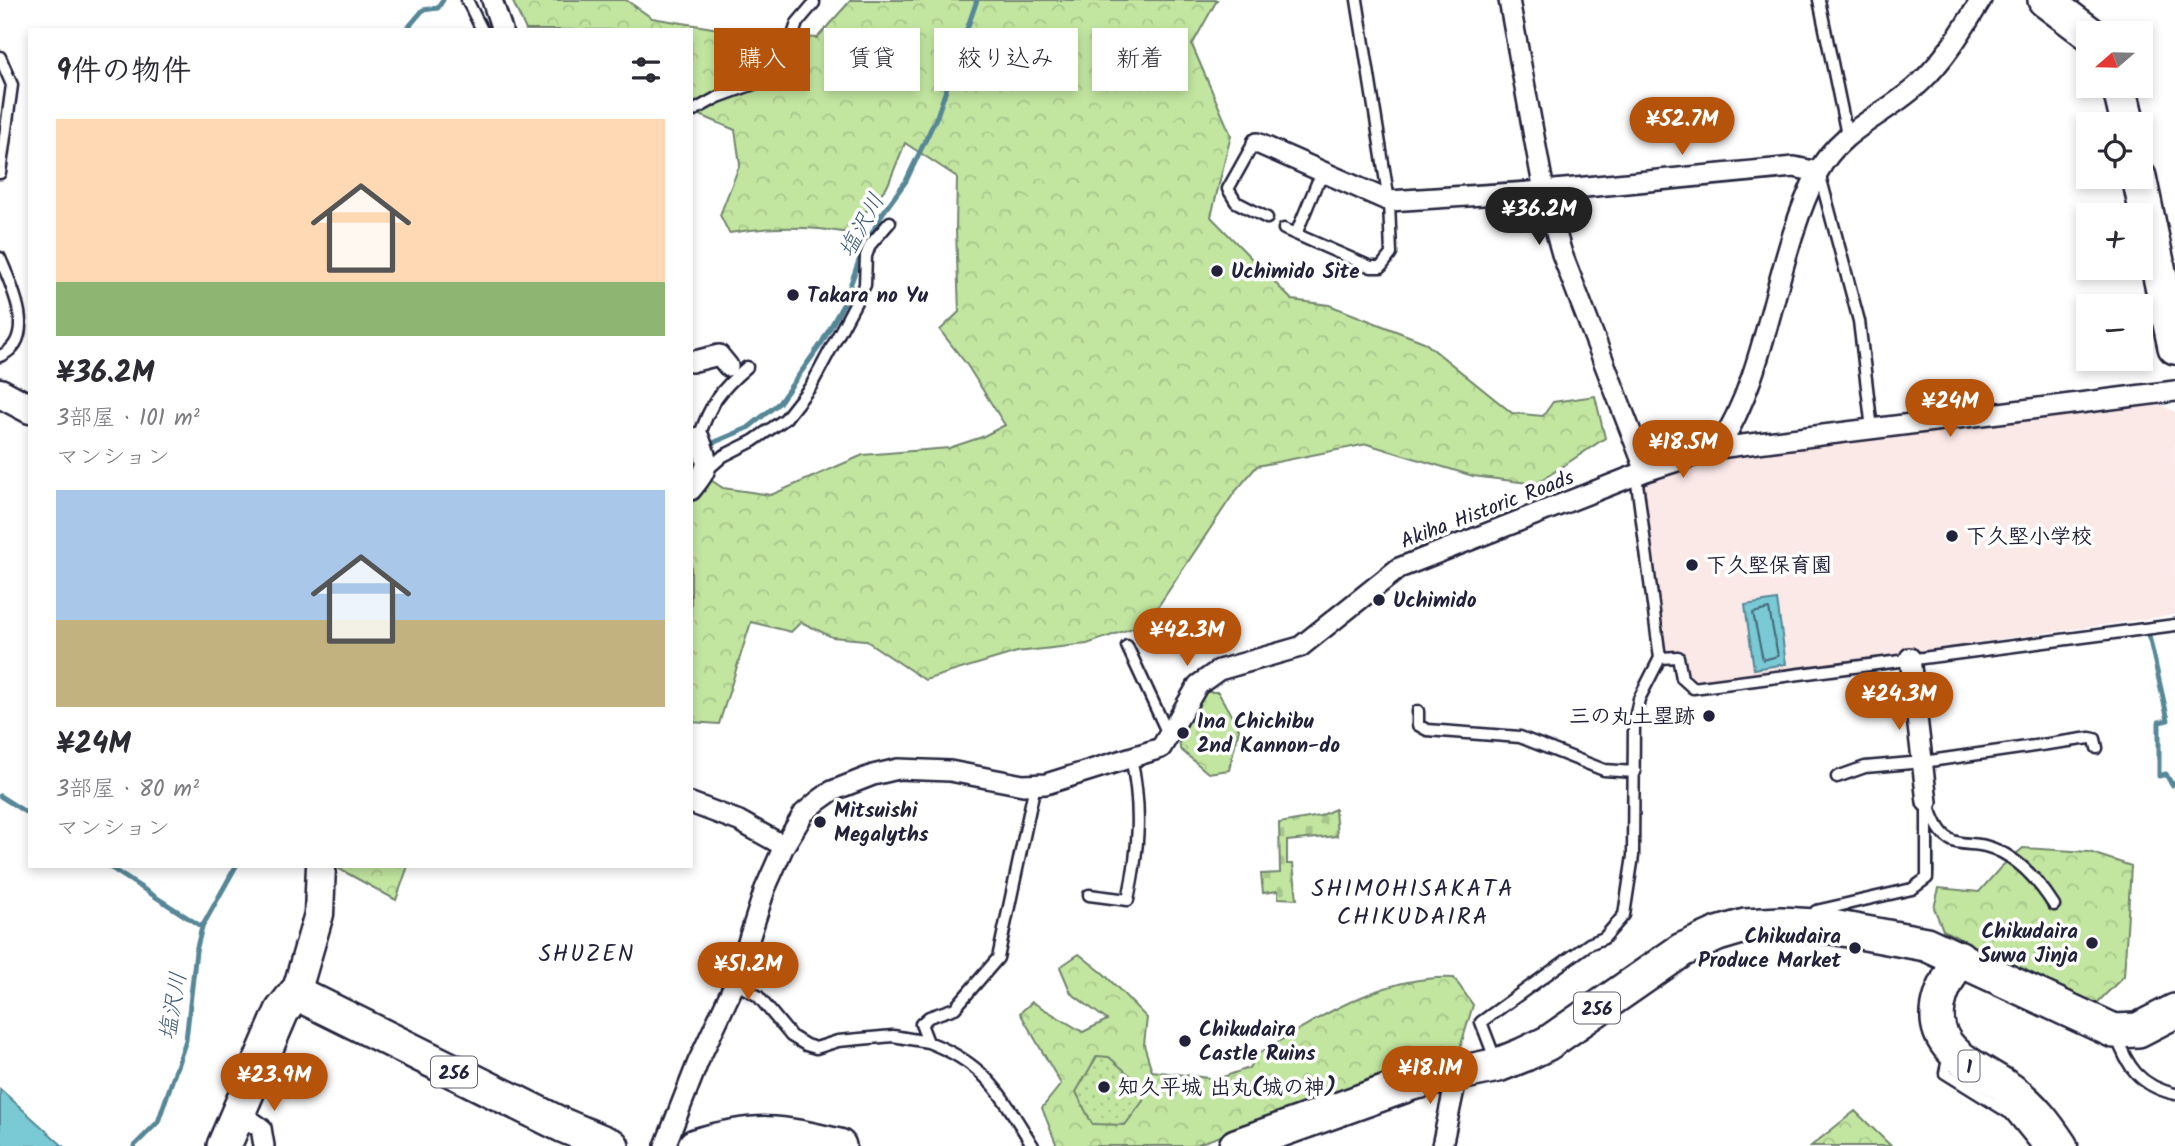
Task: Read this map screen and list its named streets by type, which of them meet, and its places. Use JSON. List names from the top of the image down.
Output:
{
  "streets": {
    "highway": ["256"],
    "main road": ["1"],
    "street": ["Akiha Historic Roads"]
  },
  "crossings": [
    ["256", "1"]
  ],
  "districts": ["SHIMOHISAKATA CHIKUDAIRA", "SHUZEN"],
  "water": ["塩沢川"],
  "places": [
    "Uchimido Site",
    "Takara no Yu",
    "下久堅小学校",
    "下久堅保育園",
    "Uchimido",
    "三の丸土塁跡",
    "Ina Chichibu 2nd Kannon-do",
    "Mitsuishi Megalyths",
    "Chikudaira Suwa Jinja",
    "Chikudaira Produce Market",
    "Chikudaira Castle Ruins",
    "知久平城 出丸(城の神)"
  ],
  "north": "left",
  "page": {
    "map_buttons": ["+", "−"],
    "chip": [
      "購入",
      "賃貸",
      "絞り込み",
      "新着"
    ],
    "heading": "9件の物件",
    "price": [
      "¥52.7M",
      "¥36.2M",
      "¥24M",
      "¥18.5M",
      "¥42.3M",
      "¥24.3M",
      "¥51.2M",
      "¥18.1M",
      "¥23.9M"
    ],
    "list": [
      {
        "name": "¥36.2M",
        "note": "3部屋 · 101 m² · マンション"
      },
      {
        "name": "¥24M",
        "note": "3部屋 · 80 m² · マンション"
      }
    ]
  }
}
